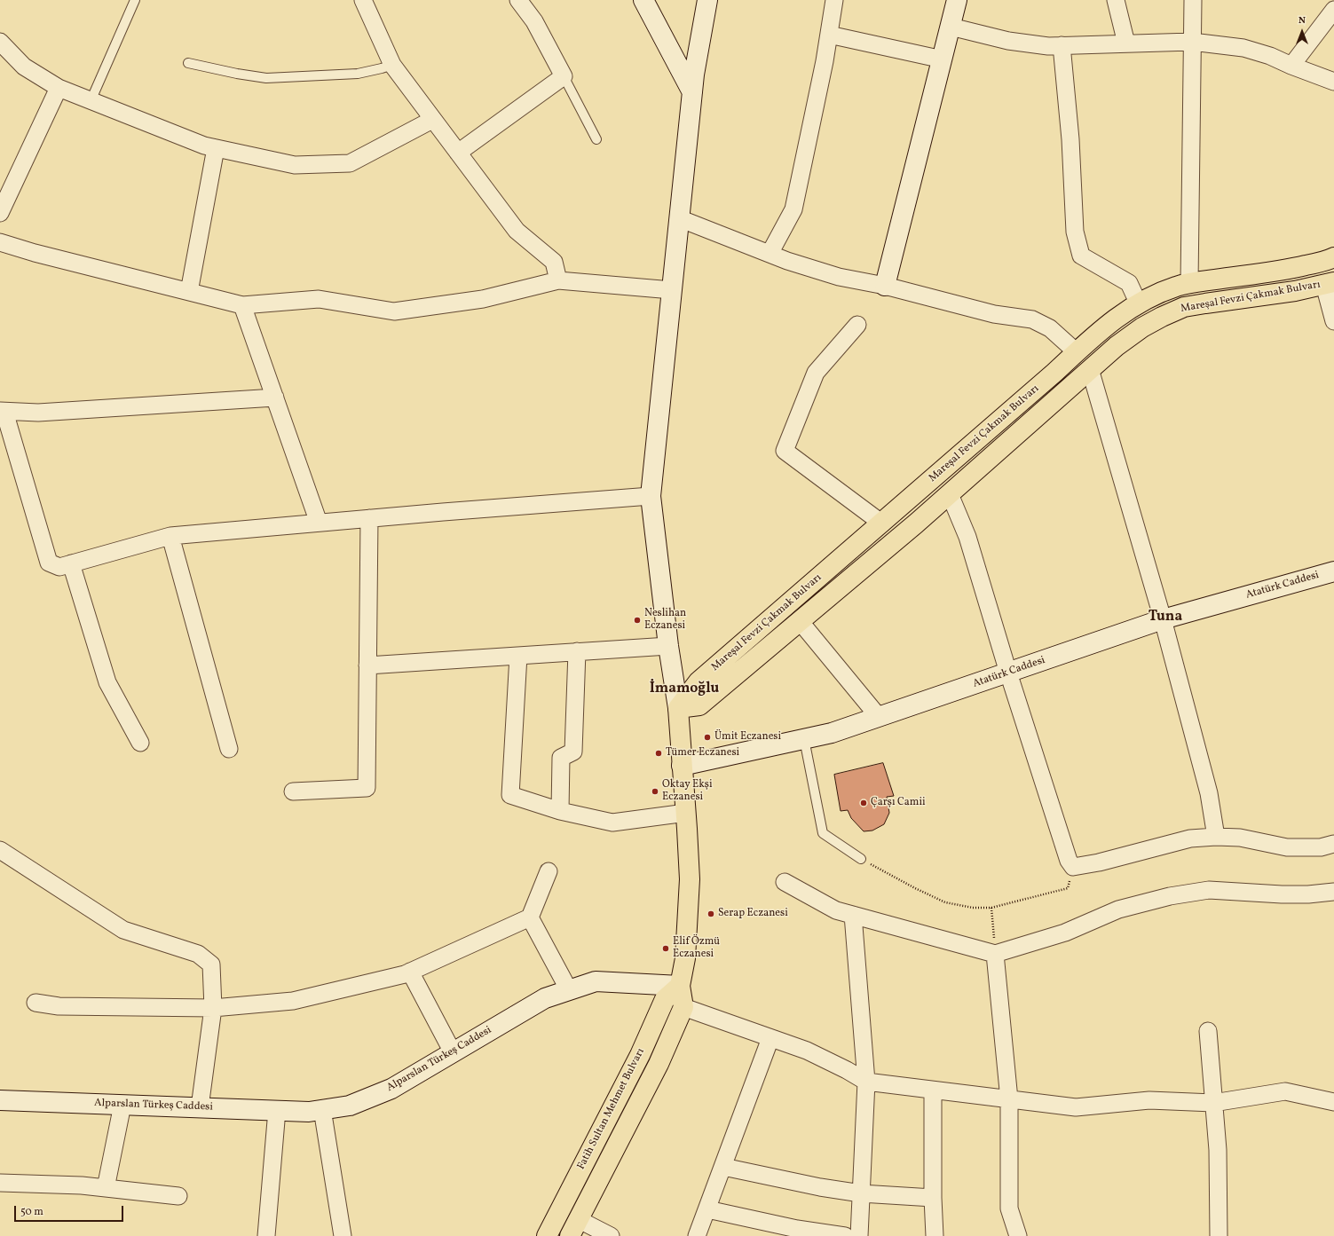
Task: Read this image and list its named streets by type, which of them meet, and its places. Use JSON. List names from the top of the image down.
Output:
{
  "streets": {
    "main road": ["Mareşal Fevzi Çakmak Bulvarı", "Fatih Sultan Mehmet Bulvarı"],
    "street": ["Atatürk Caddesi", "Alparslan Türkeş Caddesi"]
  },
  "crossings": [
    ["Alparslan Türkeş Caddesi", "Fatih Sultan Mehmet Bulvarı"]
  ],
  "districts": ["Tuna", "İmamoğlu"],
  "places": [
    "Neslihan Eczanesi",
    "Ümit Eczanesi",
    "Tümer Eczanesi",
    "Oktay Ekşi Eczanesi",
    "Çarşı Camii",
    "Serap Eczanesi",
    "Elif Özmü Eczanesi"
  ],
  "scale_bar": "50 m",
  "north": "top"
}
